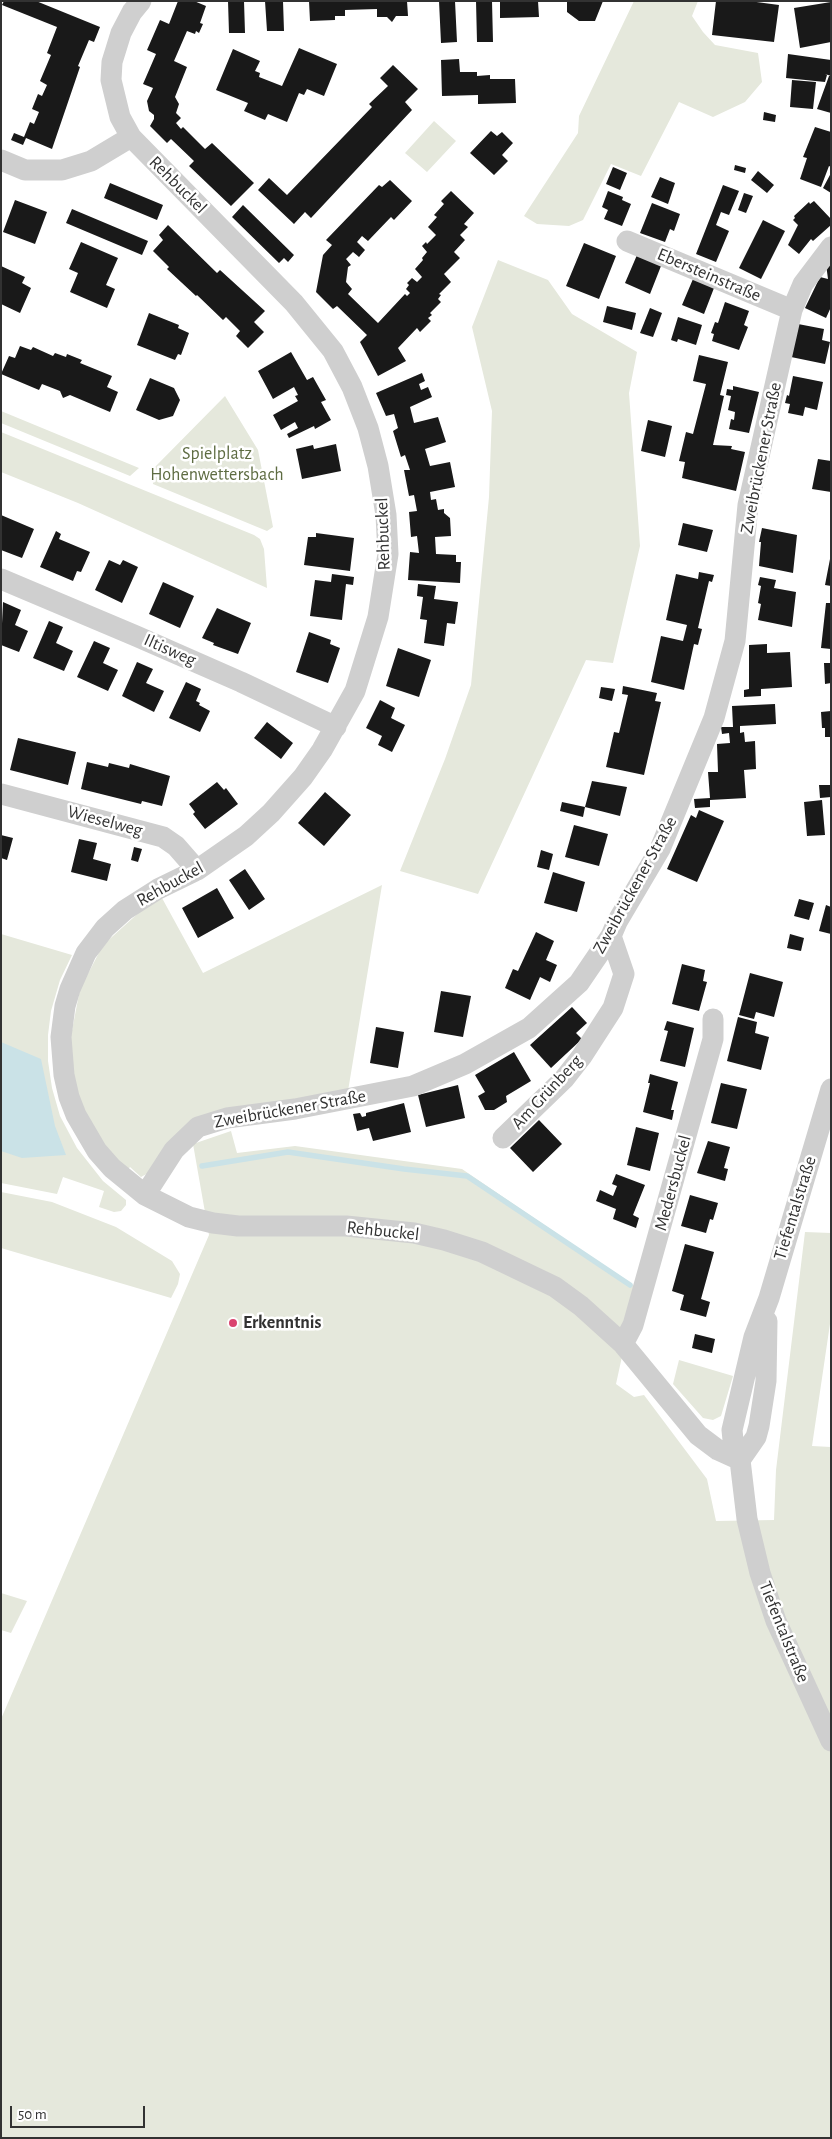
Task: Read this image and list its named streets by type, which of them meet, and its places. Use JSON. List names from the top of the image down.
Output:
{
  "streets": {
    "street": [
      "Rehbuckel",
      "Ebersteinstraße",
      "Zweibrückener Straße",
      "Iltisweg",
      "Wieselweg",
      "Am Grünberg",
      "Medersbuckel",
      "Tiefentalstraße"
    ]
  },
  "crossings": [
    ["Rehbuckel", "Zweibrückener Straße"],
    ["Rehbuckel", "Iltisweg"],
    ["Rehbuckel", "Wieselweg"],
    ["Rehbuckel", "Medersbuckel"],
    ["Rehbuckel", "Tiefentalstraße"],
    ["Ebersteinstraße", "Zweibrückener Straße"],
    ["Zweibrückener Straße", "Am Grünberg"]
  ],
  "parks": ["Spielplatz Hohenwettersbach"],
  "places": ["Erkenntnis"],
  "scale_bar": "50 m"
}
